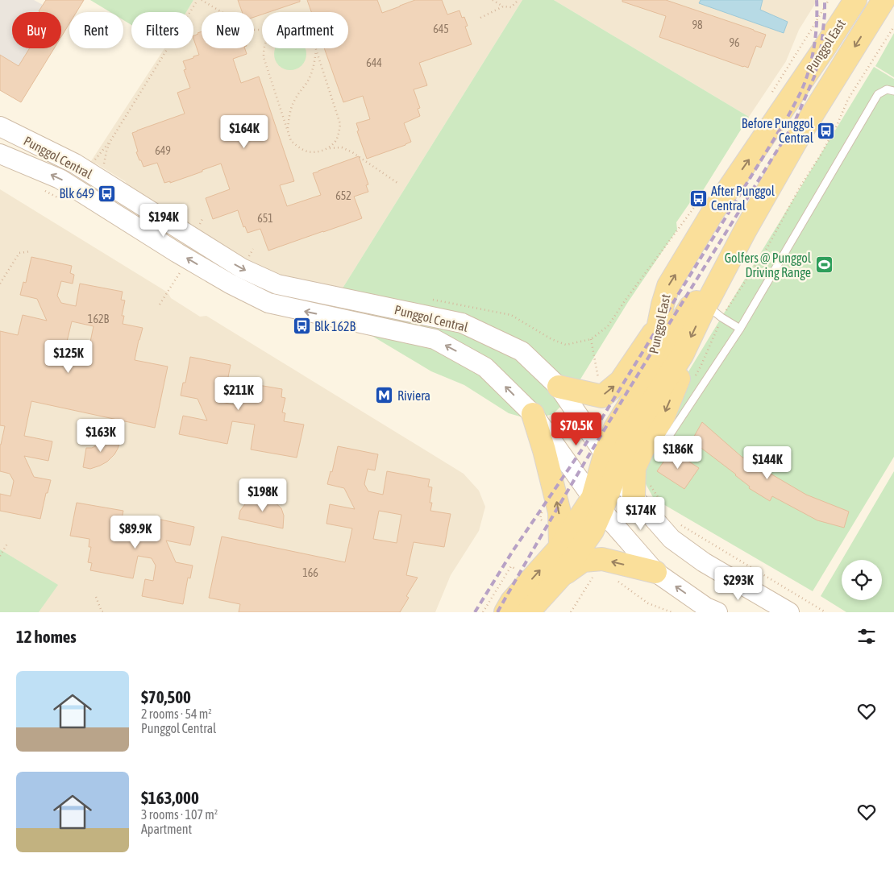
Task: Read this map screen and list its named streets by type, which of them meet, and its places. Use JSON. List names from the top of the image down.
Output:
{
  "streets": {
    "main road": ["Punggol East", "Punggol Central"]
  },
  "crossings": [
    ["Punggol East", "Punggol Central"]
  ],
  "places": {
    "bus stop": [
      "Before Punggol Central",
      "Blk 649",
      "After Punggol Central",
      "Blk 162B"
    ],
    "sports": ["Golfers @ Punggol Driving Range"],
    "metro station": ["Riviera"]
  },
  "house_numbers": [
    "98",
    "645",
    "96",
    "644",
    "649",
    "652",
    "651",
    "162B",
    "166"
  ],
  "page": {
    "chip": [
      "Buy",
      "Rent",
      "Filters",
      "New",
      "Apartment"
    ],
    "price": [
      "$164K",
      "$194K",
      "$125K",
      "$211K",
      "$70.5K",
      "$163K",
      "$186K",
      "$144K",
      "$198K",
      "$174K",
      "$89.9K",
      "$293K"
    ],
    "heading": "12 homes",
    "list": [
      {
        "name": "$70,500",
        "note": "2 rooms · 54 m² · Punggol Central"
      },
      {
        "name": "$163,000",
        "note": "3 rooms · 107 m² · Apartment"
      }
    ]
  }
}
